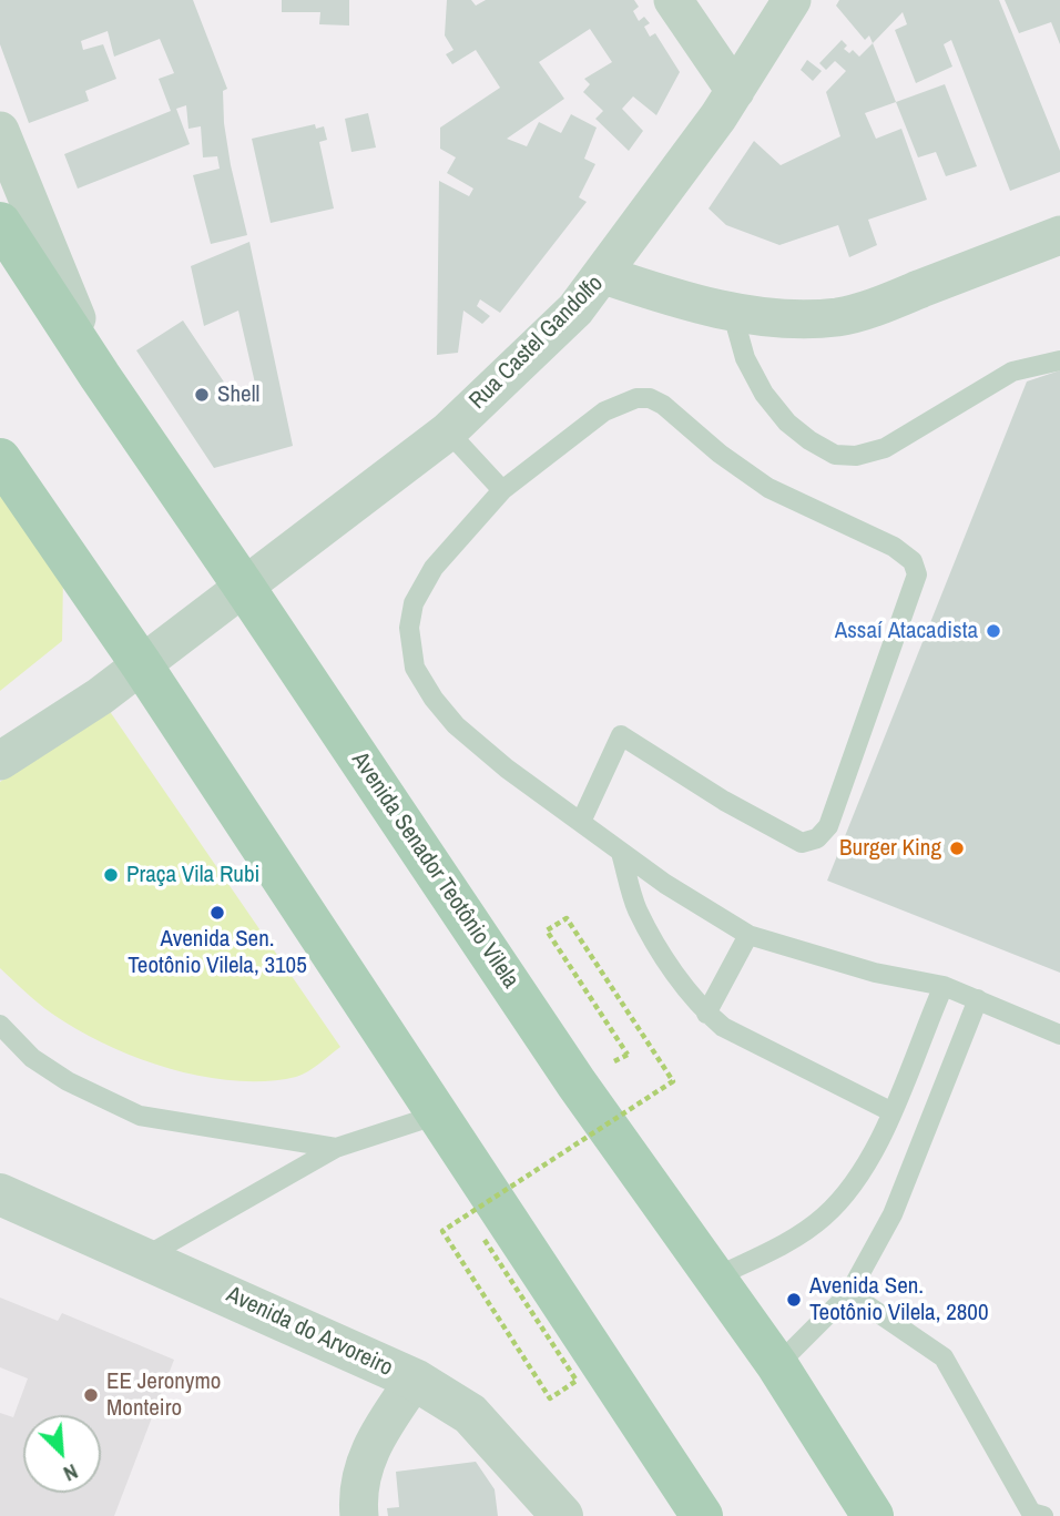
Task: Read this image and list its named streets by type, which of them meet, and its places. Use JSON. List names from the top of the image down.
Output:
{
  "streets": {
    "main road": ["Avenida Senador Teotônio Vilela"],
    "street": ["Rua Castel Gandolfo", "Avenida do Arvoreiro"]
  },
  "crossings": [
    ["Rua Castel Gandolfo", "Avenida Senador Teotônio Vilela"]
  ],
  "places": [
    "Shell",
    "Assaí Atacadista",
    "Burger King",
    "Praça Vila Rubi",
    "Avenida Sen. Teotônio Vilela, 3105",
    "Avenida Sen. Teotônio Vilela, 2800",
    "EE Jeronymo Monteiro"
  ],
  "north": "bottom right"
}
